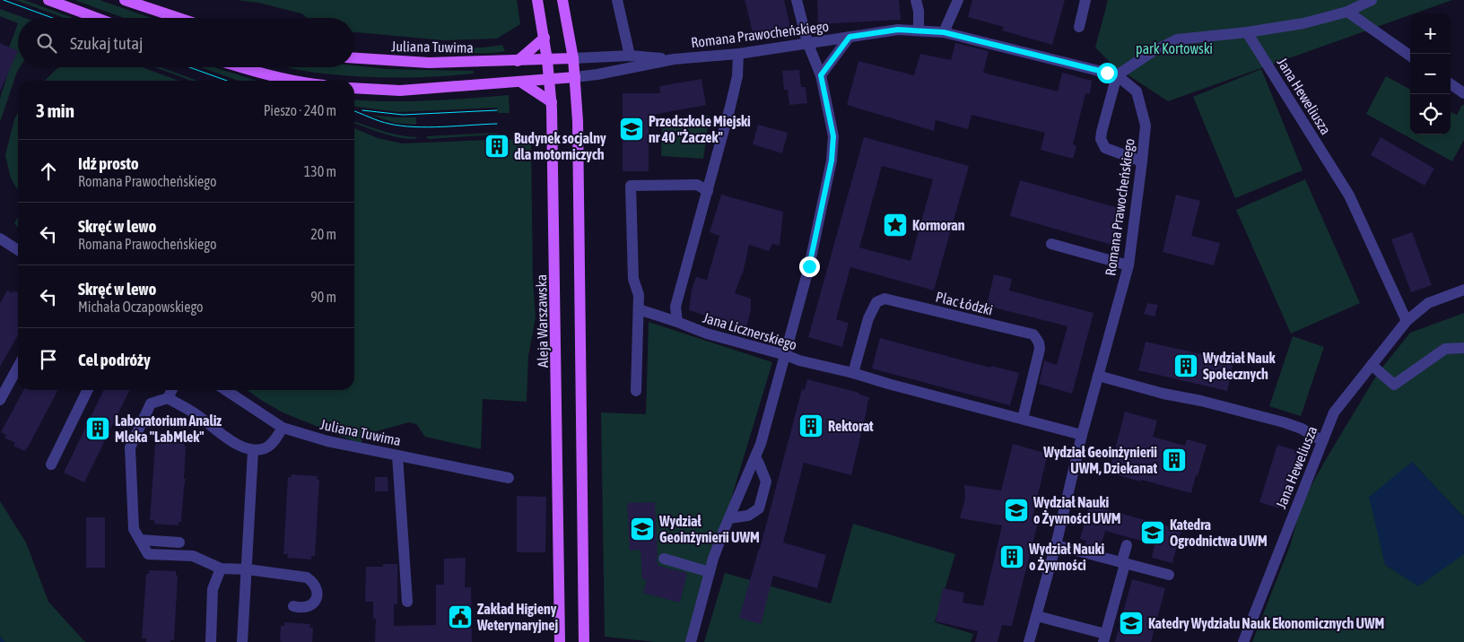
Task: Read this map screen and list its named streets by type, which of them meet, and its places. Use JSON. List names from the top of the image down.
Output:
{
  "streets": {
    "main road": ["Juliana Tuwima", "Aleja Warszawska"],
    "street": [
      "Romana Prawocheńskiego",
      "Jana Heweliusza",
      "Plac Łódzki",
      "Jana Licznerskiego"
    ]
  },
  "crossings": [
    ["Romana Prawocheńskiego", "Juliana Tuwima"],
    ["Romana Prawocheńskiego", "Jana Licznerskiego"],
    ["Juliana Tuwima", "Aleja Warszawska"],
    ["Plac Łódzki", "Jana Licznerskiego"]
  ],
  "parks": ["park Kortowski"],
  "places": {
    "school or university": [
      "Przedszkole Miejski nr 40 \"Żaczek\"",
      "Wydział Nauki o Żywności UWM",
      "Wydział Geoinżynierii UWM",
      "Katedra Ogrodnictwa UWM",
      "Katedry Wydziału Nauk Ekonomicznych UWM"
    ],
    "building": [
      "Budynek socjalny dla motorniczych",
      "Wydział Nauk Społecznych",
      "Rektorat",
      "Laboratorium Analiz Mleka \"LabMlek\"",
      "Wydział Geoinżynierii UWM, Dziekanat",
      "Wydział Nauki o Żywności"
    ],
    "place": ["Kormoran"],
    "public building": ["Zakład Higieny Weterynaryjnej"]
  },
  "page": {
    "map_buttons": ["+", "−"],
    "search": "Szukaj tutaj",
    "heading": ["3 min", "Pieszo · 240 m"],
    "list": [
      ["Idź prosto", "Romana Prawocheńskiego", "130 m"],
      ["Skręć w lewo", "Romana Prawocheńskiego", "20 m"],
      ["Skręć w lewo", "Michała Oczapowskiego", "90 m"],
      "Cel podróży"
    ]
  }
}
